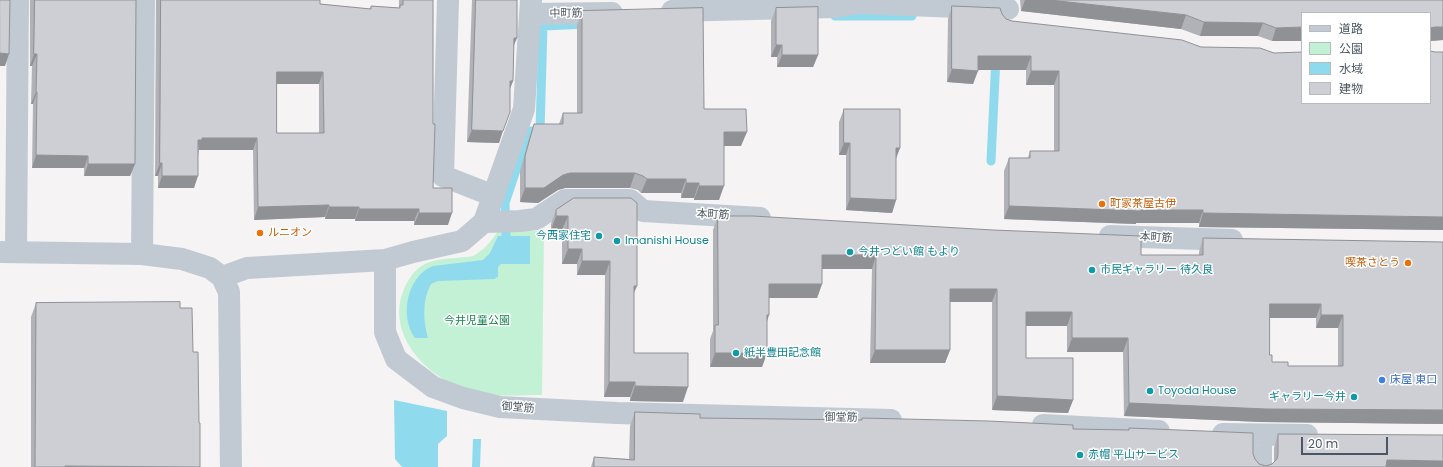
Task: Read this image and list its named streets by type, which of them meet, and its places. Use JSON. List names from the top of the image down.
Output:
{
  "streets": {
    "street": ["中町筋", "本町筋", "御堂筋"]
  },
  "parks": ["今井児童公園"],
  "places": [
    "町家茶屋古伊",
    "ルニオン",
    "今西家住宅",
    "Imanishi House",
    "今井つどい館 もより",
    "喫茶さとう",
    "市民ギャラリー 待久良",
    "紙半豊田記念館",
    "床屋 東口",
    "Toyoda House",
    "ギャラリー今井",
    "赤帽 平山サービス"
  ],
  "legend": [
    "道路",
    "公園",
    "水域",
    "建物"
  ],
  "scale_bar": "20 m"
}
